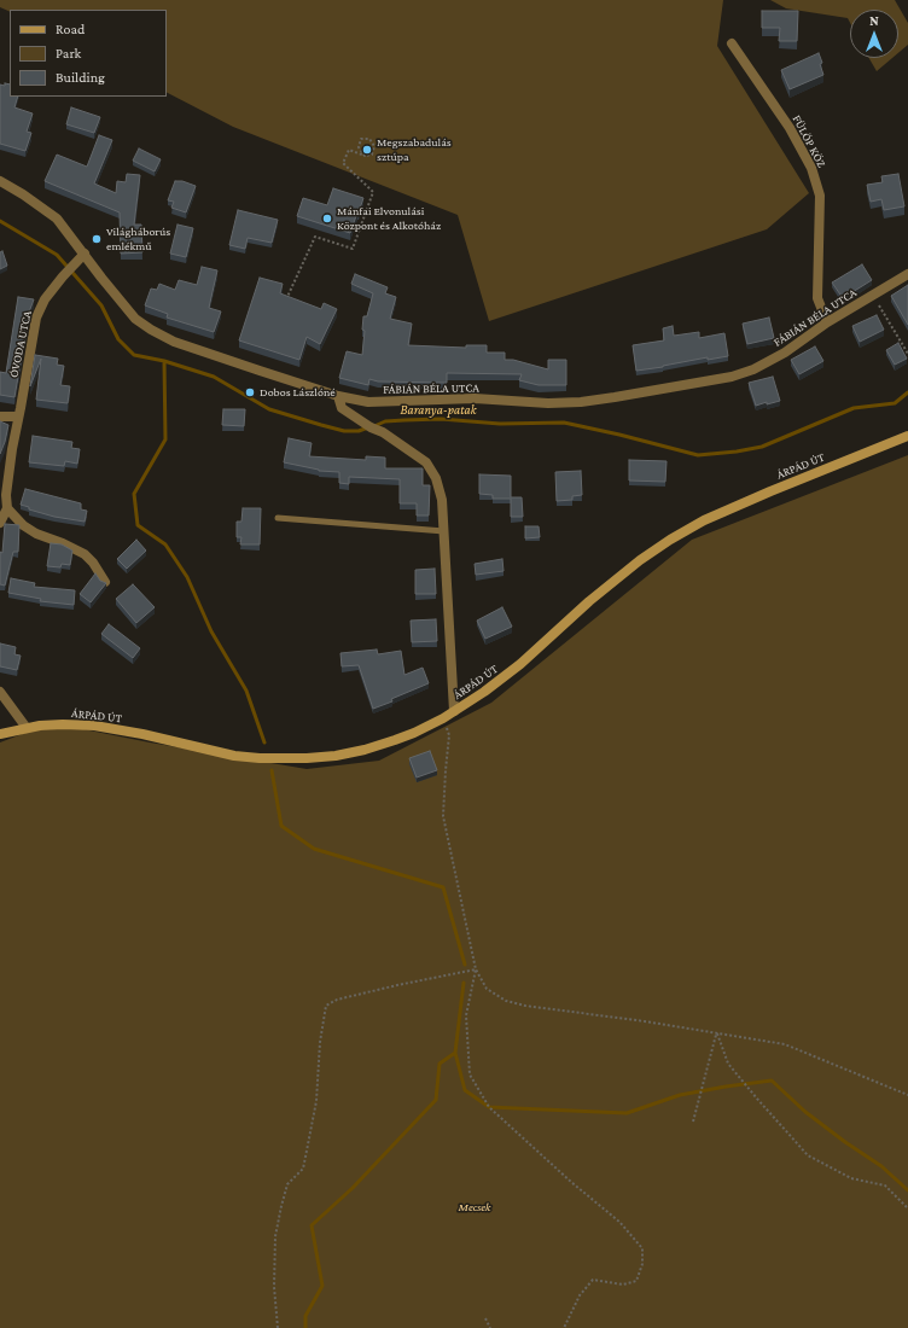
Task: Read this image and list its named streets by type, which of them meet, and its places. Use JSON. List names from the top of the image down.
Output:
{
  "streets": {
    "main road": ["ÁRPÁD ÚT"],
    "street": ["FÜLÖP KÖZ", "FÁBIÁN BÉLA UTCA", "ÓVODA UTCA"]
  },
  "crossings": [
    ["FÜLÖP KÖZ", "FÁBIÁN BÉLA UTCA"],
    ["FÁBIÁN BÉLA UTCA", "ÓVODA UTCA"]
  ],
  "water": ["Baranya-patak"],
  "parks": ["Mecsek"],
  "places": [
    "Megszabadulás sztúpa",
    "Mánfai Elvonulási Központ és Alkotóház",
    "Világháborús emlékmű",
    "Dobos Lászlóné"
  ],
  "legend": ["Road", "Park", "Building"],
  "north": "top"
}
